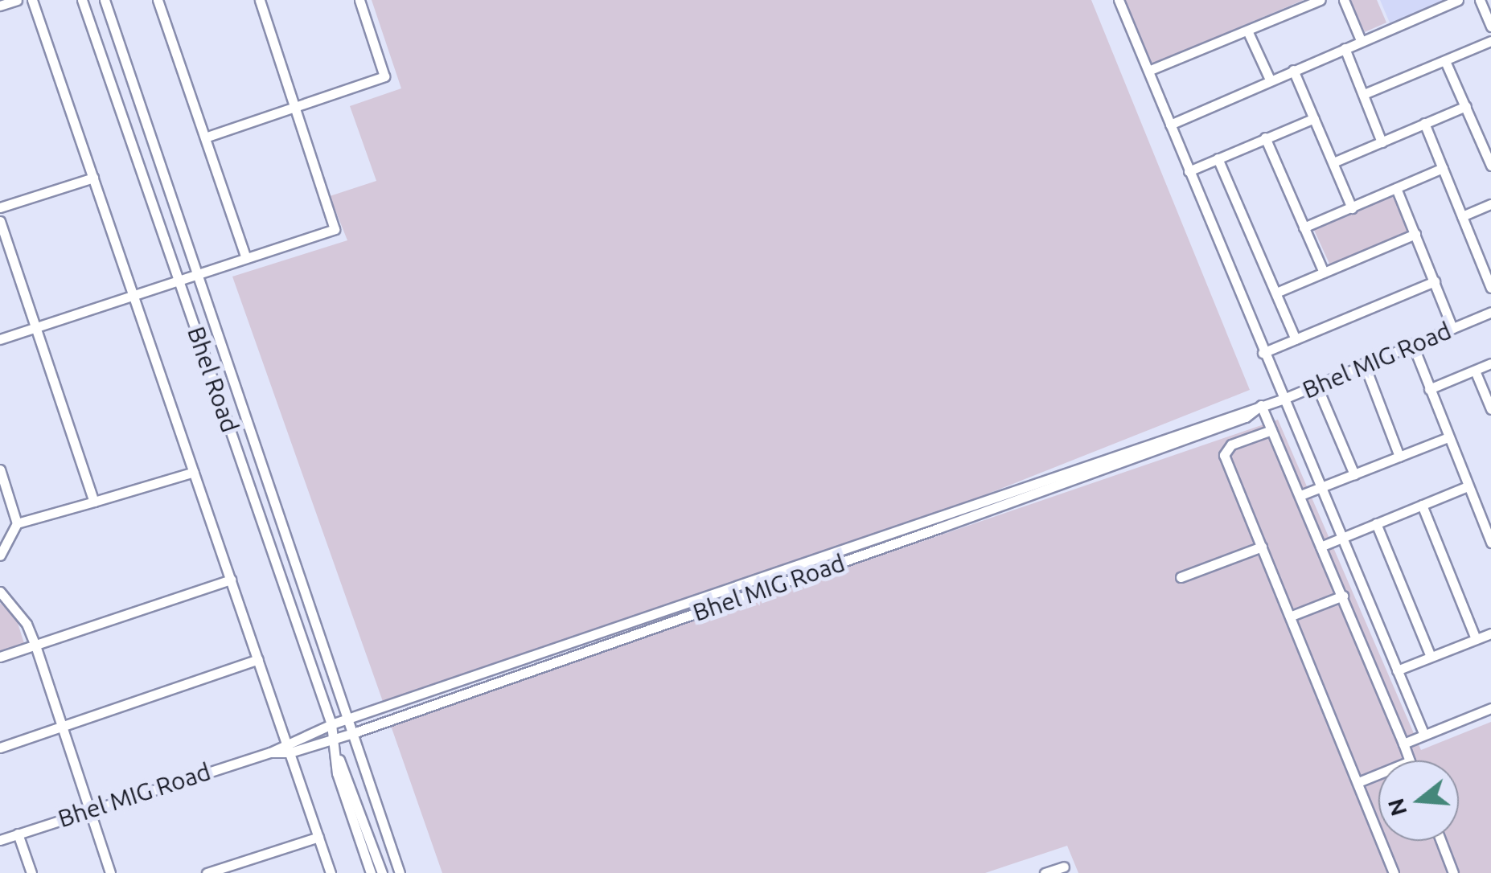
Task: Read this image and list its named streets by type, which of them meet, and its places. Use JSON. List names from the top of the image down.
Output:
{
  "streets": {
    "street": ["Bhel MIG Road", "Bhel Road"]
  },
  "crossings": [
    ["Bhel MIG Road", "Bhel Road"]
  ],
  "north": "left"
}
